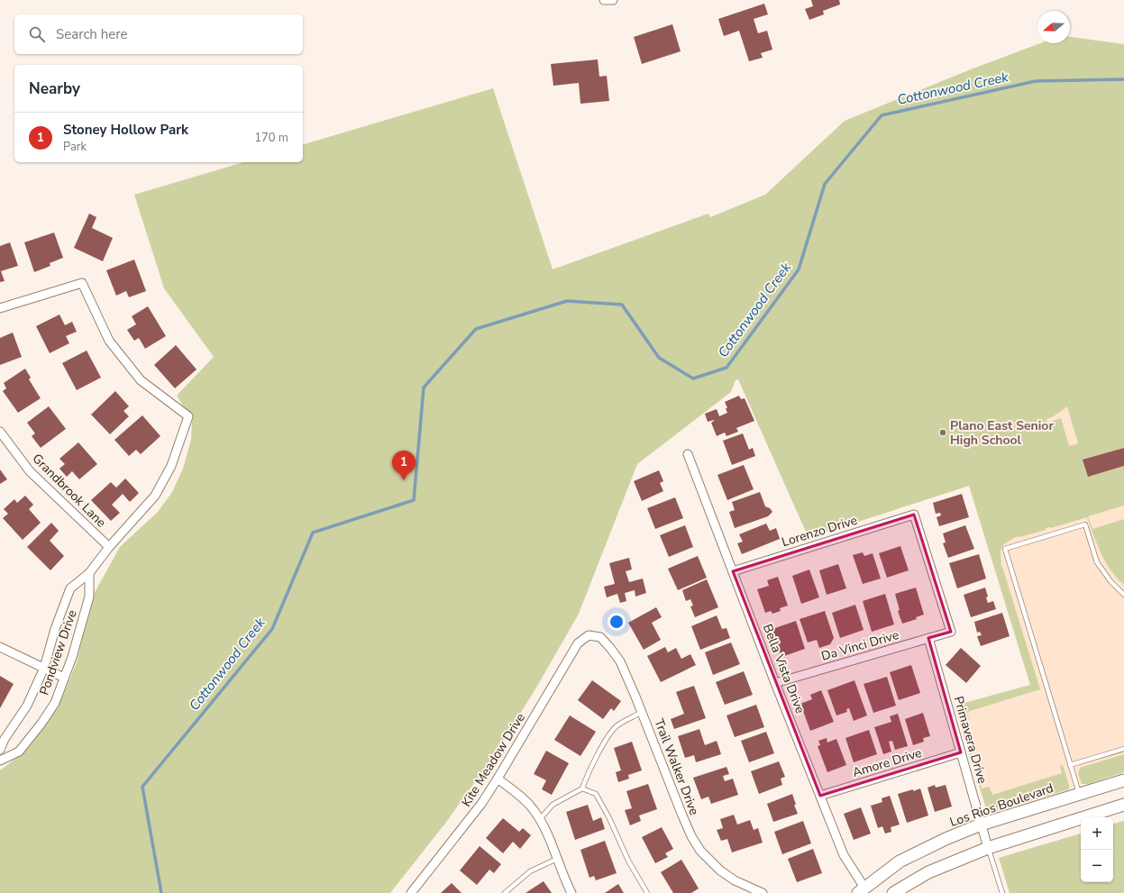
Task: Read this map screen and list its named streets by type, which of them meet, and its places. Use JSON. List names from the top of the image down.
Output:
{
  "streets": {
    "main road": ["Los Rios Boulevard"],
    "street": [
      "Grandbrook Lane",
      "Lorenzo Drive",
      "Da Vinci Drive",
      "Pondview Drive",
      "Bella Vista Drive",
      "Primavera Drive",
      "Kite Meadow Drive",
      "Amore Drive",
      "Trail Walker Drive"
    ]
  },
  "crossings": [
    ["Grandbrook Lane", "Pondview Drive"],
    ["Lorenzo Drive", "Da Vinci Drive"],
    ["Lorenzo Drive", "Bella Vista Drive"],
    ["Da Vinci Drive", "Bella Vista Drive"],
    ["Da Vinci Drive", "Primavera Drive"],
    ["Bella Vista Drive", "Amore Drive"],
    ["Bella Vista Drive", "Los Rios Boulevard"],
    ["Primavera Drive", "Amore Drive"],
    ["Primavera Drive", "Los Rios Boulevard"],
    ["Kite Meadow Drive", "Trail Walker Drive"]
  ],
  "water": ["Cottonwood Creek"],
  "places": ["Plano East Senior High School"],
  "north": "left",
  "page": {
    "search": "Search here",
    "heading": "Nearby",
    "list": [
      {
        "mark": "1",
        "name": "Stoney Hollow Park",
        "note": "Park",
        "value": "170 m"
      }
    ],
    "pins": "1",
    "map_buttons": ["+", "−"]
  }
}
